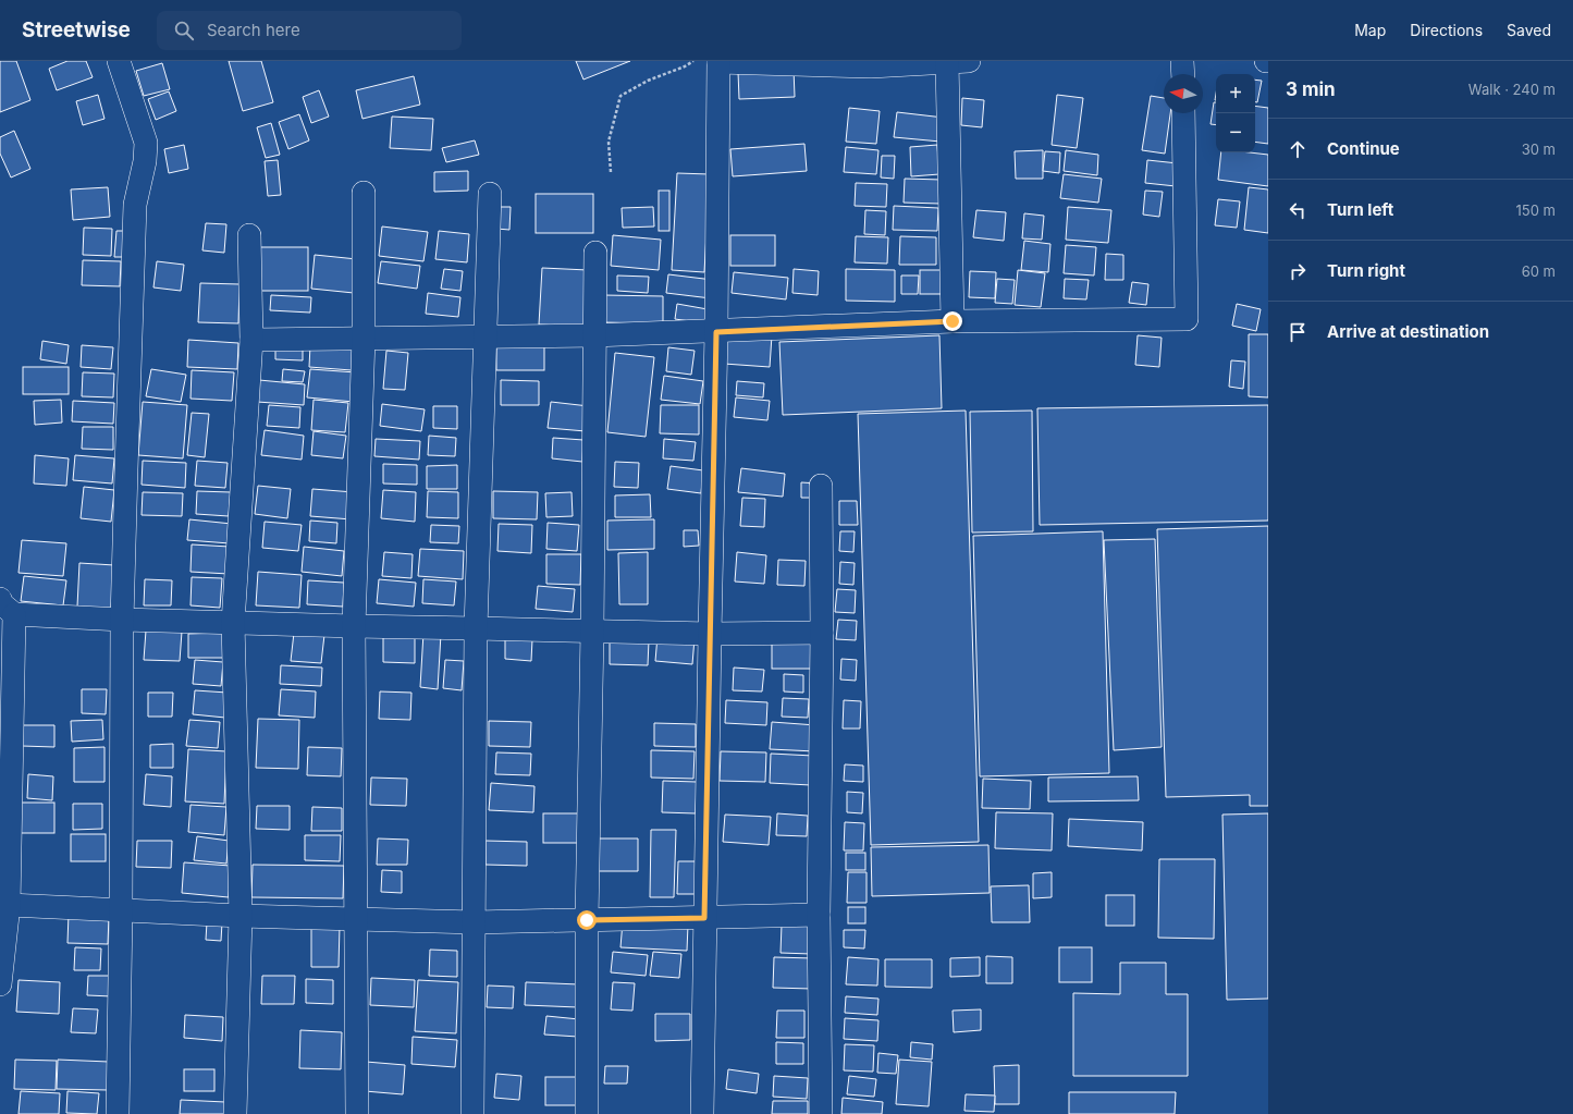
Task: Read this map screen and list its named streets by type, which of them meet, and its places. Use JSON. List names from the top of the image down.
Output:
{
  "north": "left",
  "page": {
    "header": "Streetwise",
    "search": "Search here",
    "nav": ["Map", "Directions", "Saved"],
    "heading": ["3 min", "Walk · 240 m"],
    "map_buttons": ["+", "−"],
    "list": [
      ["Continue", "30 m"],
      ["Turn left", "150 m"],
      ["Turn right", "60 m"],
      "Arrive at destination"
    ]
  }
}
